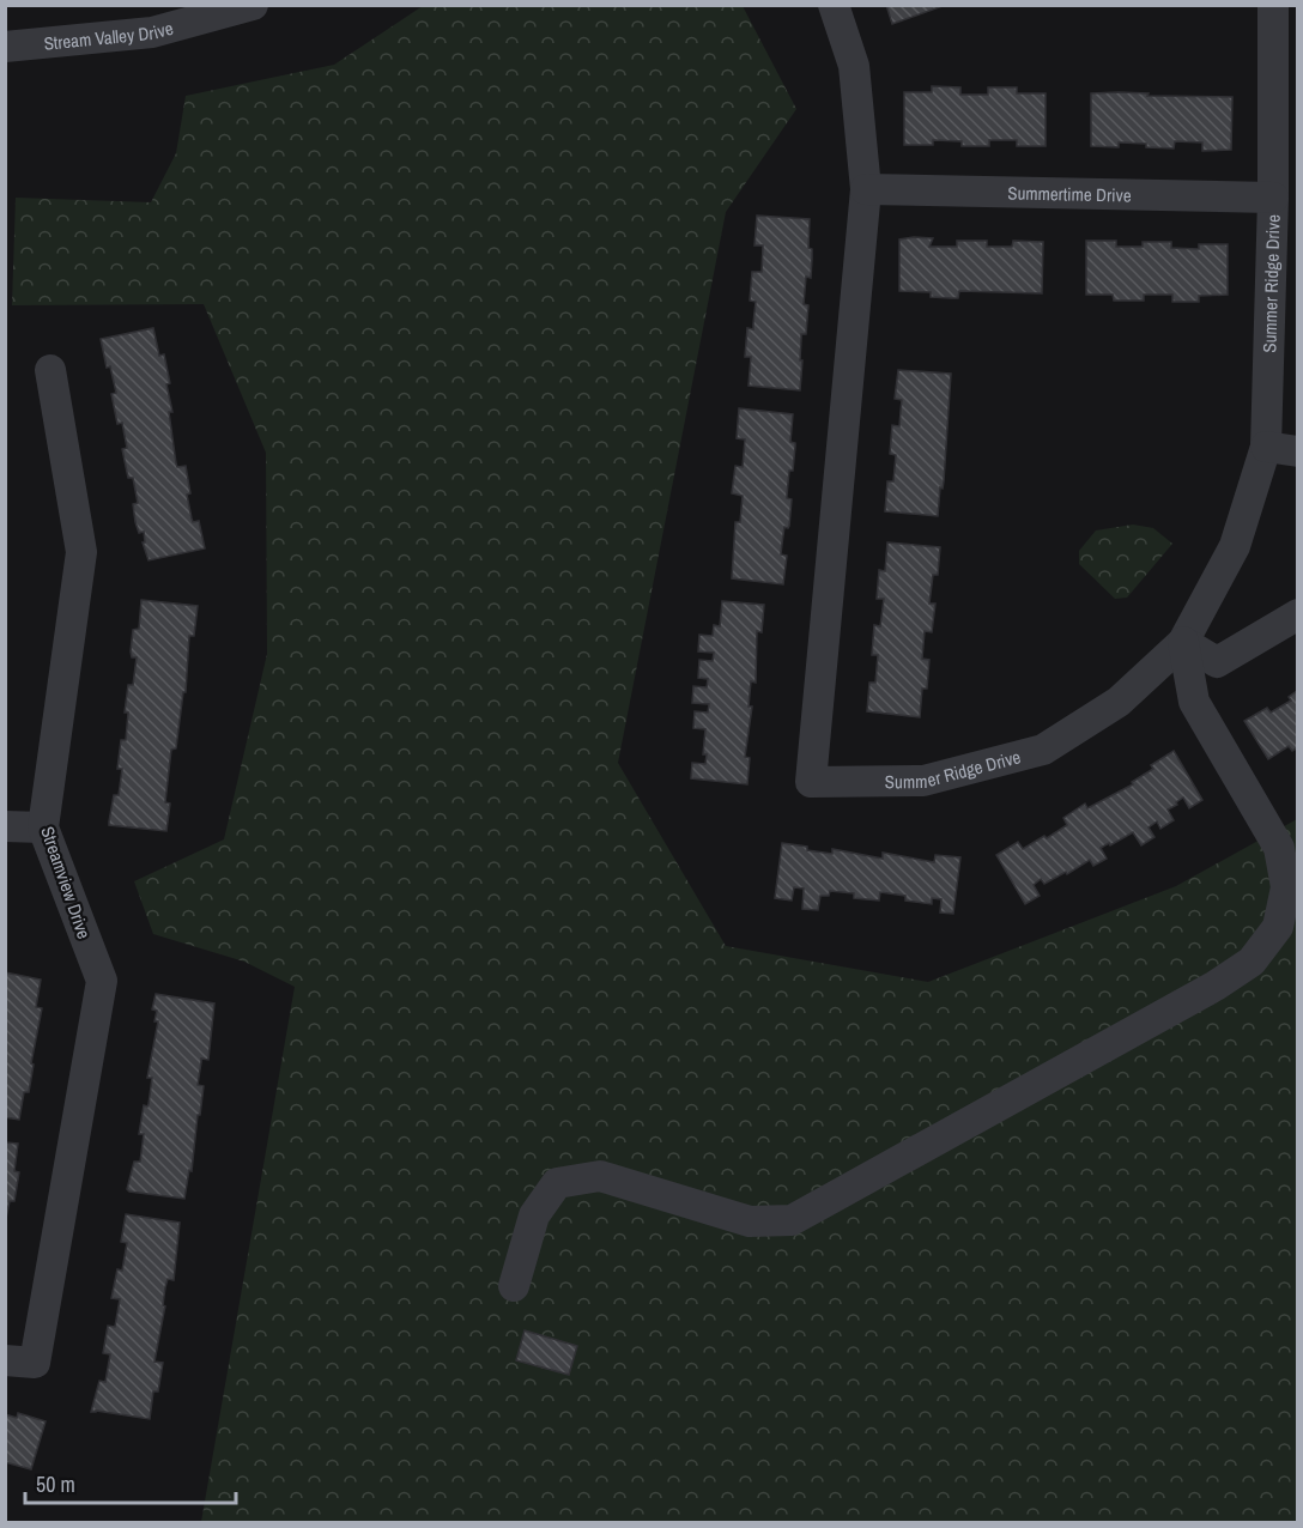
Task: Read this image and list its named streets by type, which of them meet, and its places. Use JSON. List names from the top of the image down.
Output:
{
  "streets": {
    "street": [
      "Stream Valley Drive",
      "Summertime Drive",
      "Summer Ridge Drive",
      "Streamview Drive"
    ]
  },
  "crossings": [
    ["Summertime Drive", "Summer Ridge Drive"]
  ],
  "scale_bar": "50 m"
}
